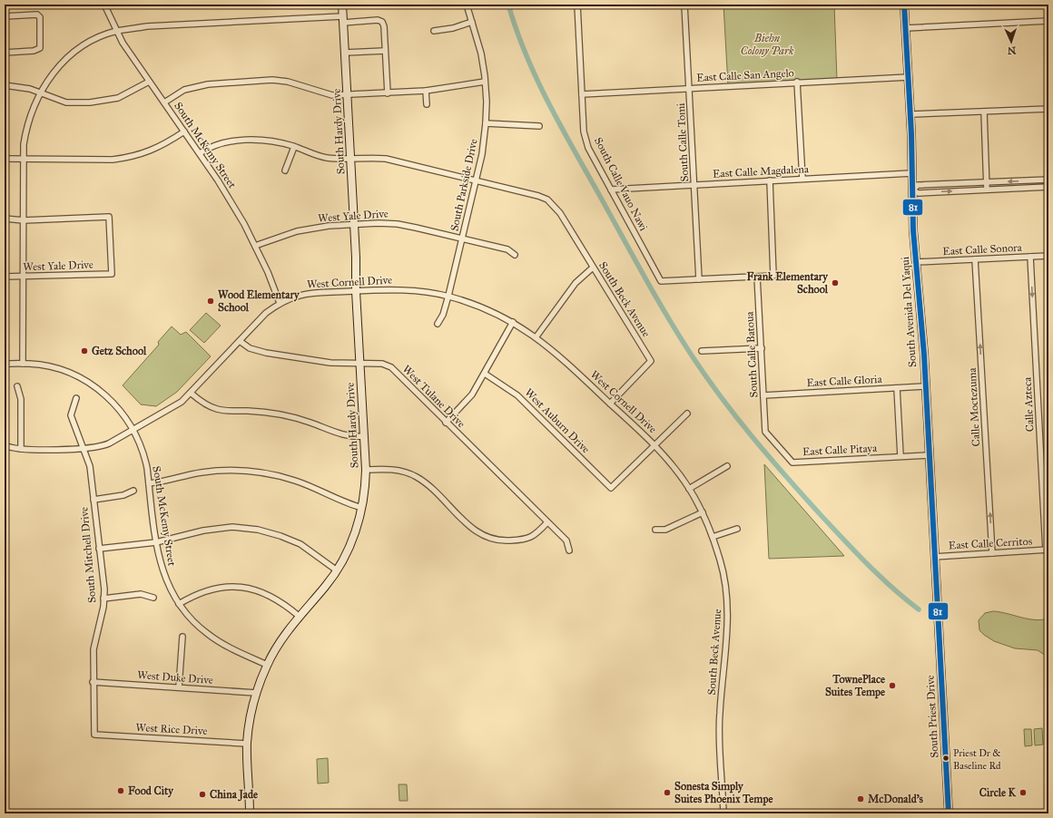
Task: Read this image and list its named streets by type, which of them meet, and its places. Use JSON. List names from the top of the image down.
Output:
{
  "streets": {
    "street": [
      "East Calle San Angelo",
      "South Hardy Drive",
      "South Calle Tomi",
      "South McKemy Street",
      "East Calle Magdalena",
      "South Calle Vauo Nawi",
      "South Parkside Drive",
      "West Yale Drive",
      "East Calle Sonora",
      "West Cornell Drive",
      "South Beck Avenue",
      "South Avenida Del Yaqui",
      "South Calle Batoua",
      "East Calle Gloria",
      "West Tulane Drive",
      "Calle Azteca",
      "Calle Moctezuma",
      "West Auburn Drive",
      "East Calle Pitaya",
      "East Calle Cerritos",
      "South Mitchell Drive",
      "West Duke Drive",
      "South Priest Drive",
      "West Rice Drive"
    ]
  },
  "crossings": [
    ["East Calle San Angelo", "South Calle Tomi"],
    ["East Calle San Angelo", "South Calle Vauo Nawi"],
    ["East Calle San Angelo", "South Avenida Del Yaqui"],
    ["South Hardy Drive", "South McKemy Street"],
    ["South Hardy Drive", "West Yale Drive"],
    ["South Hardy Drive", "West Cornell Drive"],
    ["South Hardy Drive", "West Tulane Drive"],
    ["South Hardy Drive", "West Duke Drive"],
    ["South Hardy Drive", "West Rice Drive"],
    ["South Calle Tomi", "East Calle Magdalena"],
    ["South Calle Tomi", "South Calle Vauo Nawi"],
    ["South McKemy Street", "West Yale Drive"],
    ["South McKemy Street", "West Cornell Drive"],
    ["East Calle Magdalena", "South Calle Vauo Nawi"],
    ["East Calle Magdalena", "South Avenida Del Yaqui"],
    ["South Parkside Drive", "West Yale Drive"],
    ["South Parkside Drive", "West Cornell Drive"],
    ["South Parkside Drive", "South Beck Avenue"],
    ["East Calle Sonora", "South Avenida Del Yaqui"],
    ["East Calle Sonora", "Calle Azteca"],
    ["East Calle Sonora", "Calle Moctezuma"],
    ["West Cornell Drive", "South Beck Avenue"],
    ["West Cornell Drive", "West Tulane Drive"],
    ["West Cornell Drive", "West Auburn Drive"],
    ["West Cornell Drive", "South Mitchell Drive"],
    ["South Beck Avenue", "West Auburn Drive"],
    ["South Avenida Del Yaqui", "East Calle Gloria"],
    ["South Avenida Del Yaqui", "East Calle Pitaya"],
    ["South Avenida Del Yaqui", "East Calle Cerritos"],
    ["South Avenida Del Yaqui", "South Priest Drive"],
    ["South Calle Batoua", "East Calle Gloria"],
    ["South Calle Batoua", "East Calle Pitaya"],
    ["Calle Azteca", "East Calle Cerritos"],
    ["Calle Moctezuma", "East Calle Cerritos"],
    ["South Mitchell Drive", "West Duke Drive"],
    ["South Mitchell Drive", "West Rice Drive"]
  ],
  "one_way": ["Calle Azteca", "Calle Moctezuma"],
  "parks": ["Biehn Colony Park"],
  "places": [
    "Frank Elementary School",
    "Wood Elementary School",
    "Getz School",
    "TownePlace Suites Tempe",
    "Priest Dr & Baseline Rd",
    "Food City",
    "Sonesta Simply Suites Phoenix Tempe",
    "Circle K",
    "China Jade",
    "McDonald's"
  ],
  "lines": ["transit line 81"],
  "north": "bottom"
}
